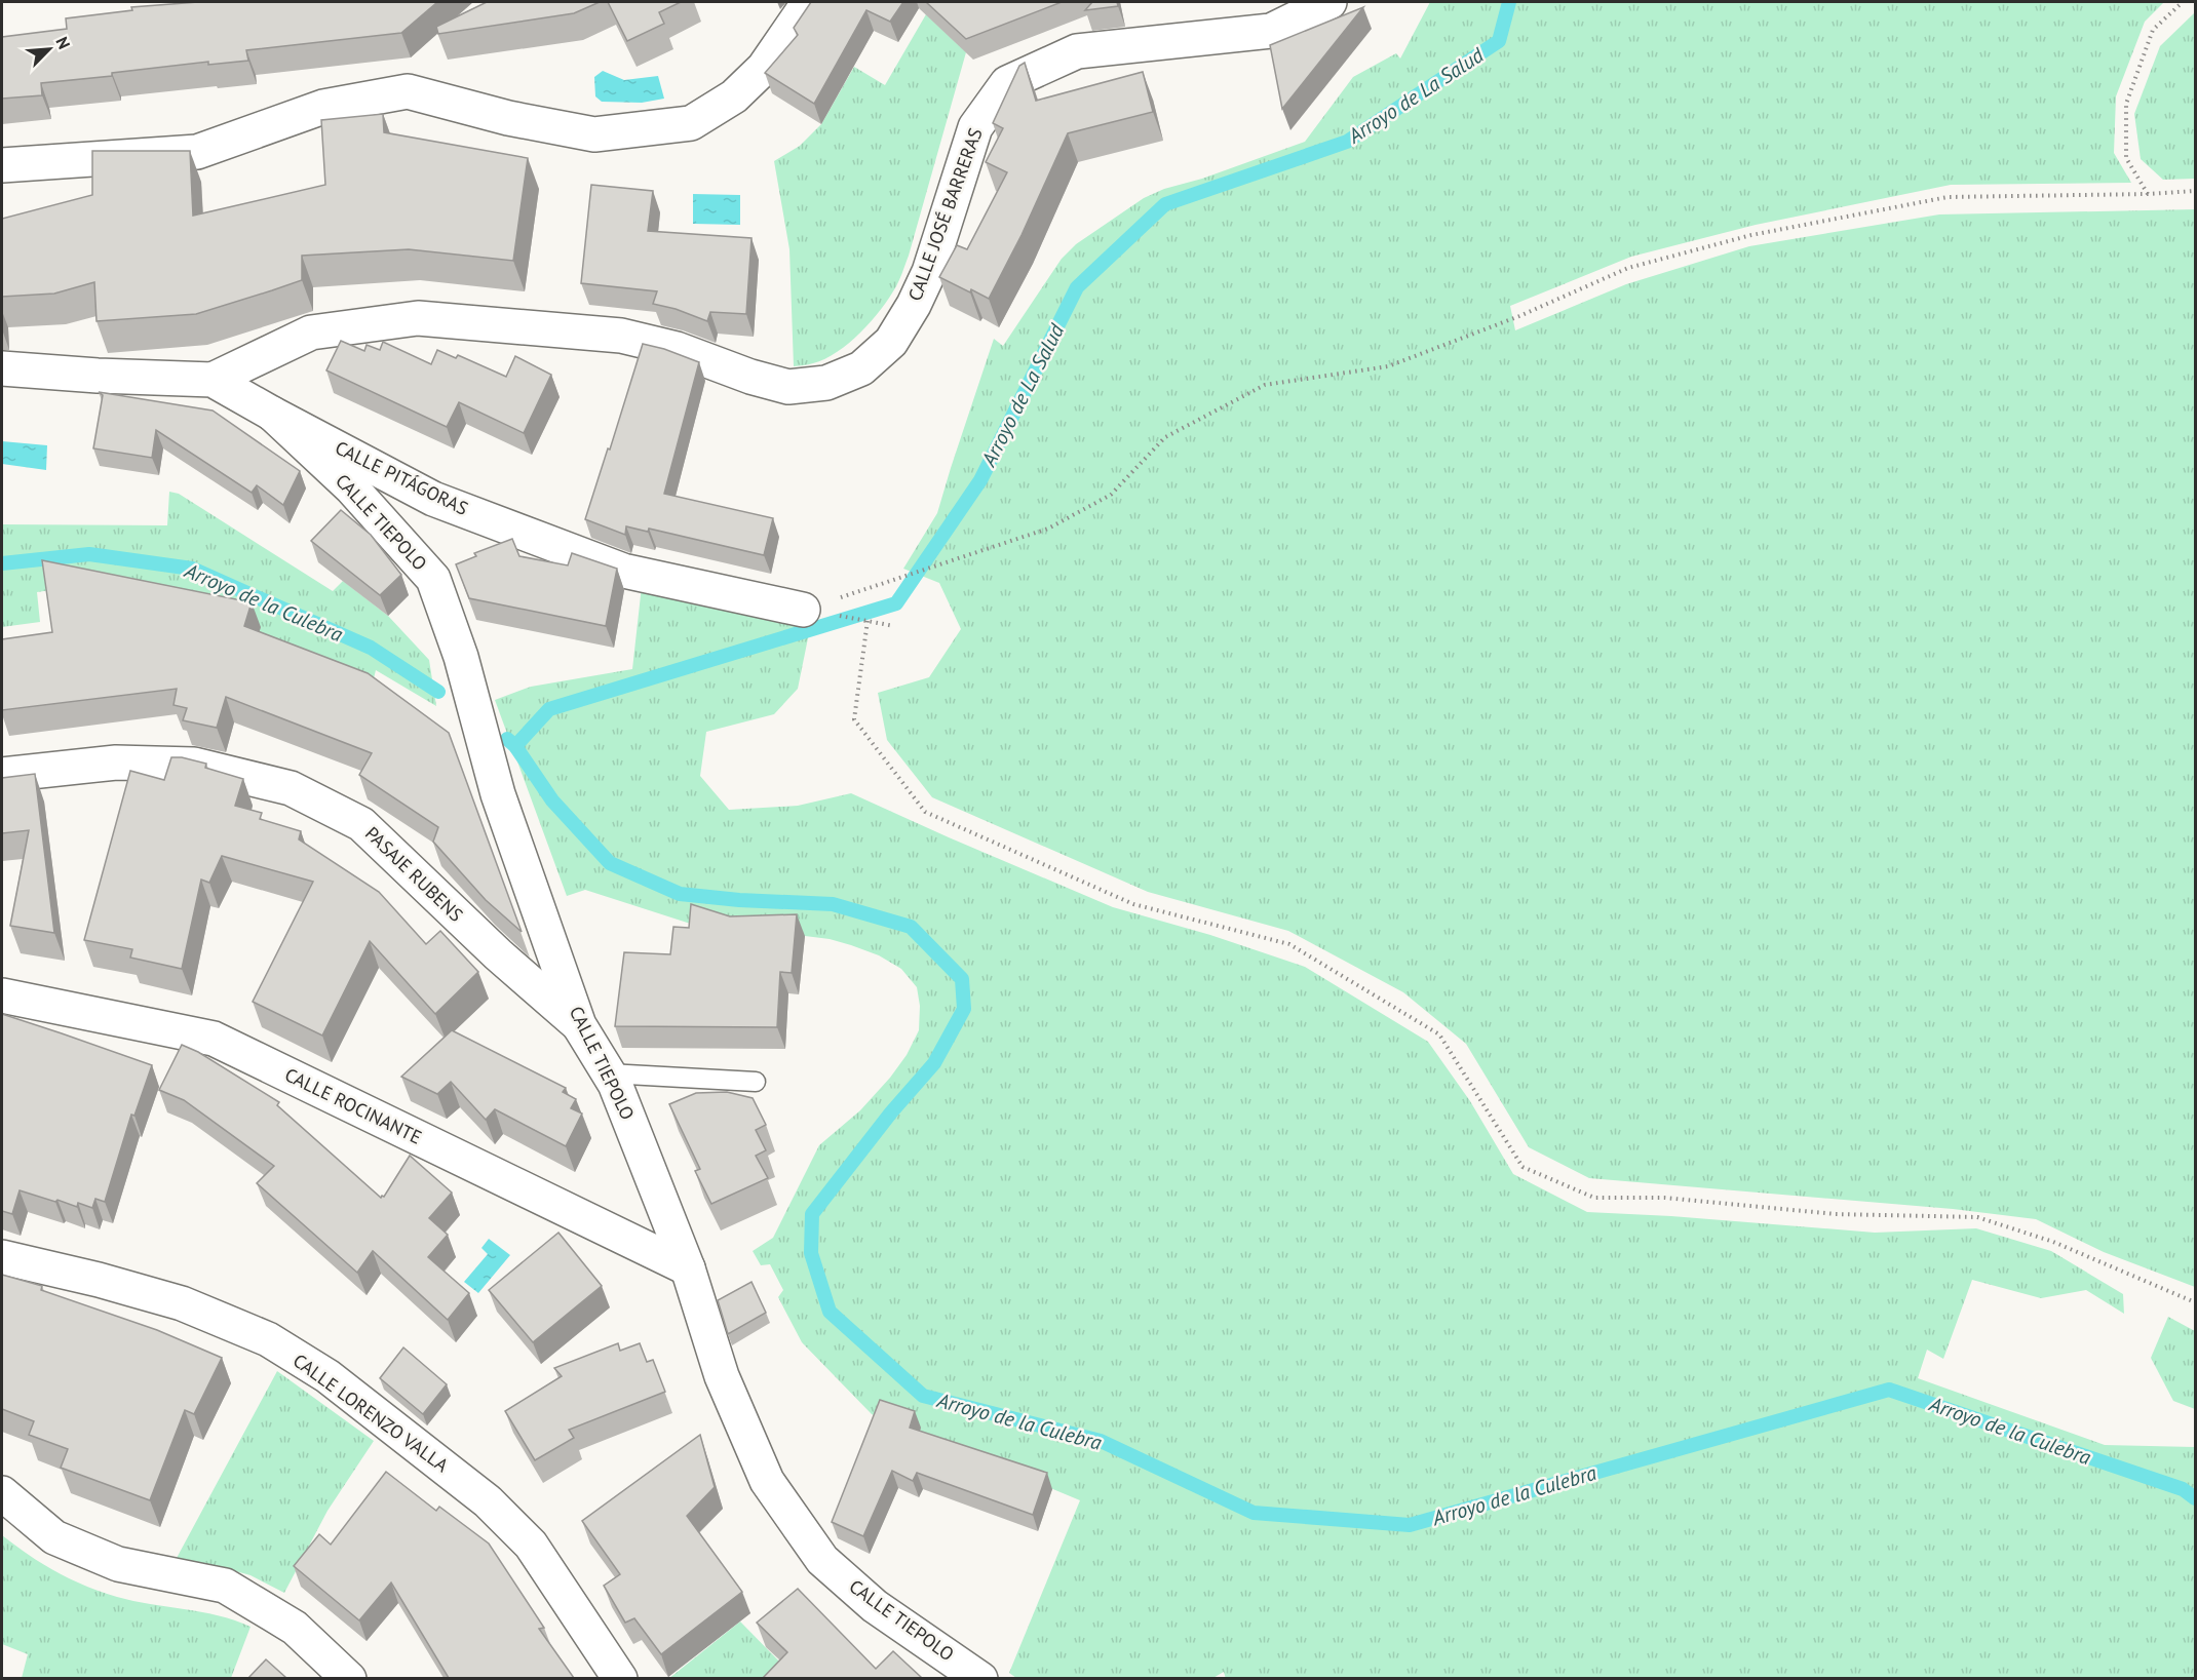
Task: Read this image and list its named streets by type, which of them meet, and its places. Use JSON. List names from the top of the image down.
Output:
{
  "streets": {
    "street": [
      "CALLE JOSÉ BARRERAS",
      "CALLE PITÁGORAS",
      "CALLE TIEPOLO",
      "PASAJE RUBENS",
      "CALLE ROCINANTE",
      "CALLE LORENZO VALLA"
    ]
  },
  "crossings": [
    ["CALLE JOSÉ BARRERAS", "CALLE PITÁGORAS"],
    ["CALLE PITÁGORAS", "CALLE TIEPOLO"],
    ["CALLE TIEPOLO", "PASAJE RUBENS"],
    ["CALLE TIEPOLO", "CALLE ROCINANTE"]
  ],
  "water": ["Arroyo de La Salud", "Arroyo de la Culebra"],
  "north": "top right"
}
